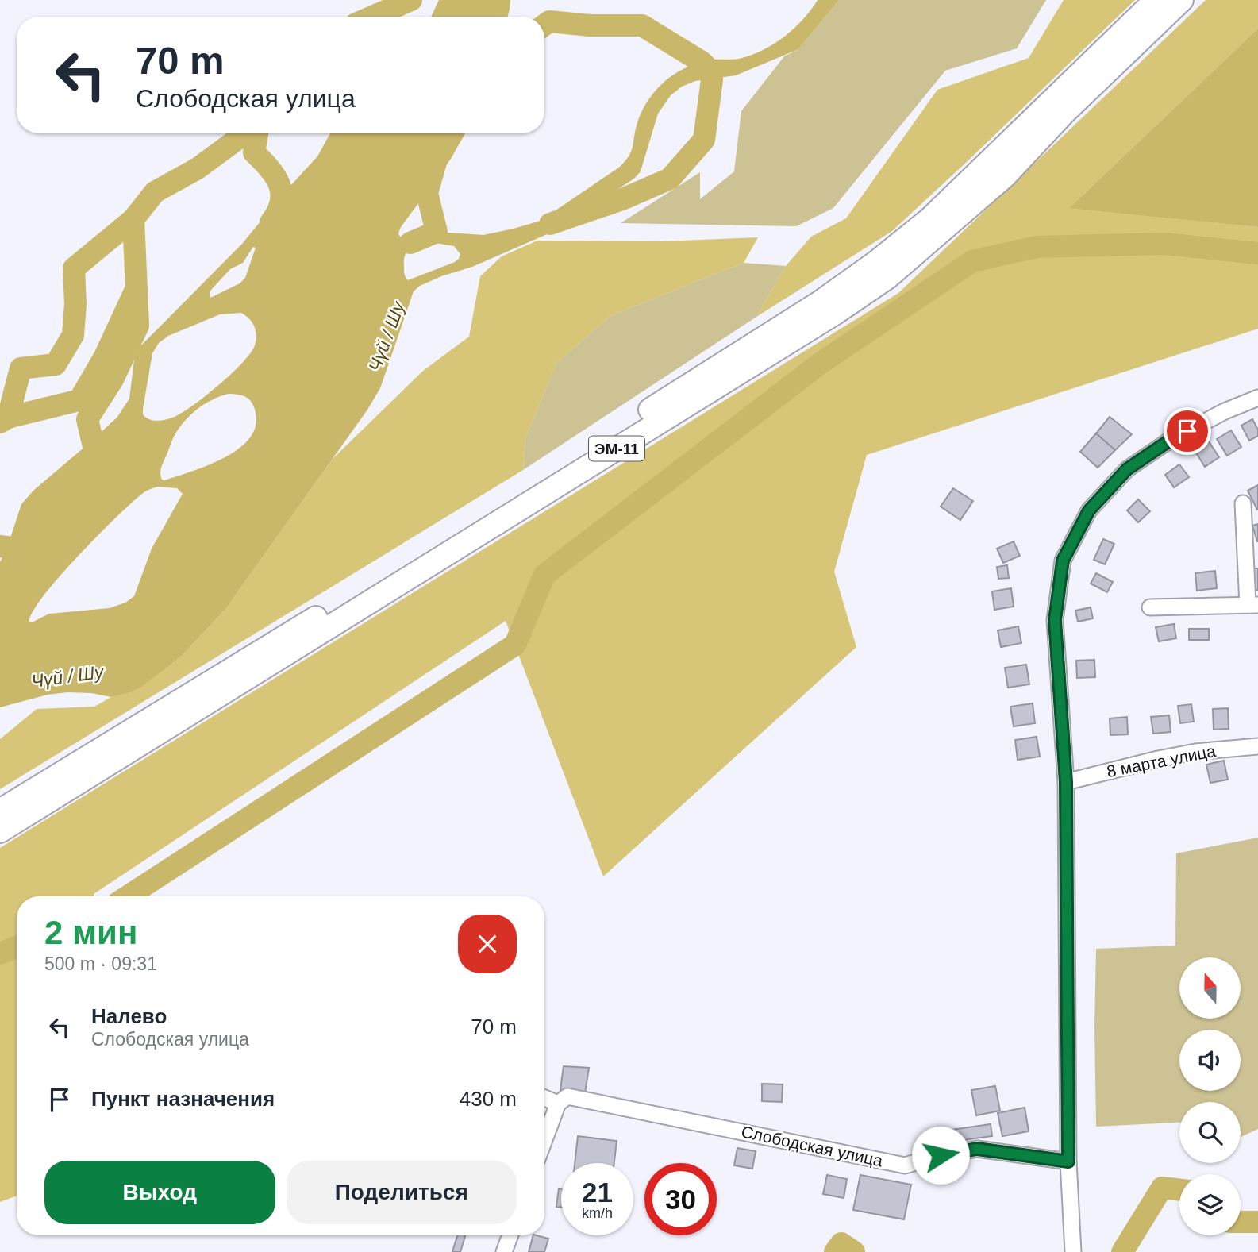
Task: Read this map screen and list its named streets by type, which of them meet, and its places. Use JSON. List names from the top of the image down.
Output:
{
  "streets": {
    "highway": ["ЭМ-11"],
    "street": ["8 марта улица", "Слободская улица"]
  },
  "water": ["Чүй / Шу"],
  "north": "top",
  "page": {
    "turn": ["70 m", "Слободская улица"],
    "heading": ["2 мин", "500 m · 09:31"],
    "list": [
      {
        "name": "Налево",
        "note": "Слободская улица",
        "value": "70 m"
      },
      {
        "name": "Пункт назначения",
        "value": "430 m"
      }
    ],
    "buttons": ["Выход", "Поделиться"],
    "speed": "21 km/h",
    "limit": "30"
  }
}
